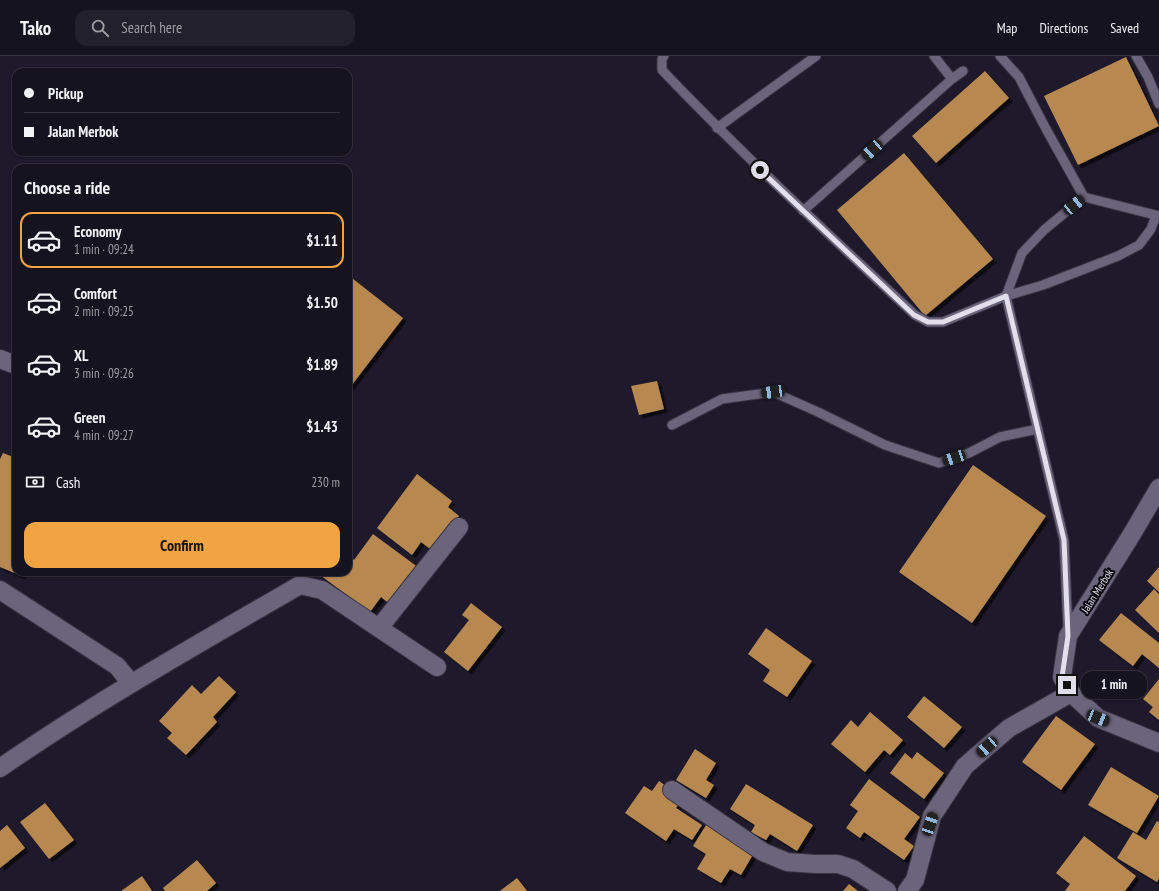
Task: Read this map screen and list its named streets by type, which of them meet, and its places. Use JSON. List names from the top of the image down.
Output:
{
  "streets": {
    "street": ["Jalan Merbok"]
  },
  "page": {
    "header": "Tako",
    "search": "Search here",
    "nav": ["Map", "Directions", "Saved"],
    "banner": ["Pickup", "Jalan Merbok"],
    "heading": "Choose a ride",
    "list": [
      {
        "name": "Economy",
        "note": "1 min · 09:24",
        "value": "$1.11"
      },
      {
        "name": "Comfort",
        "note": "2 min · 09:25",
        "value": "$1.50"
      },
      {
        "name": "XL",
        "note": "3 min · 09:26",
        "value": "$1.89"
      },
      {
        "name": "Green",
        "note": "4 min · 09:27",
        "value": "$1.43"
      }
    ],
    "pay": ["Cash", "230 m"],
    "buttons": "Confirm",
    "bubble": "1 min"
  }
}
